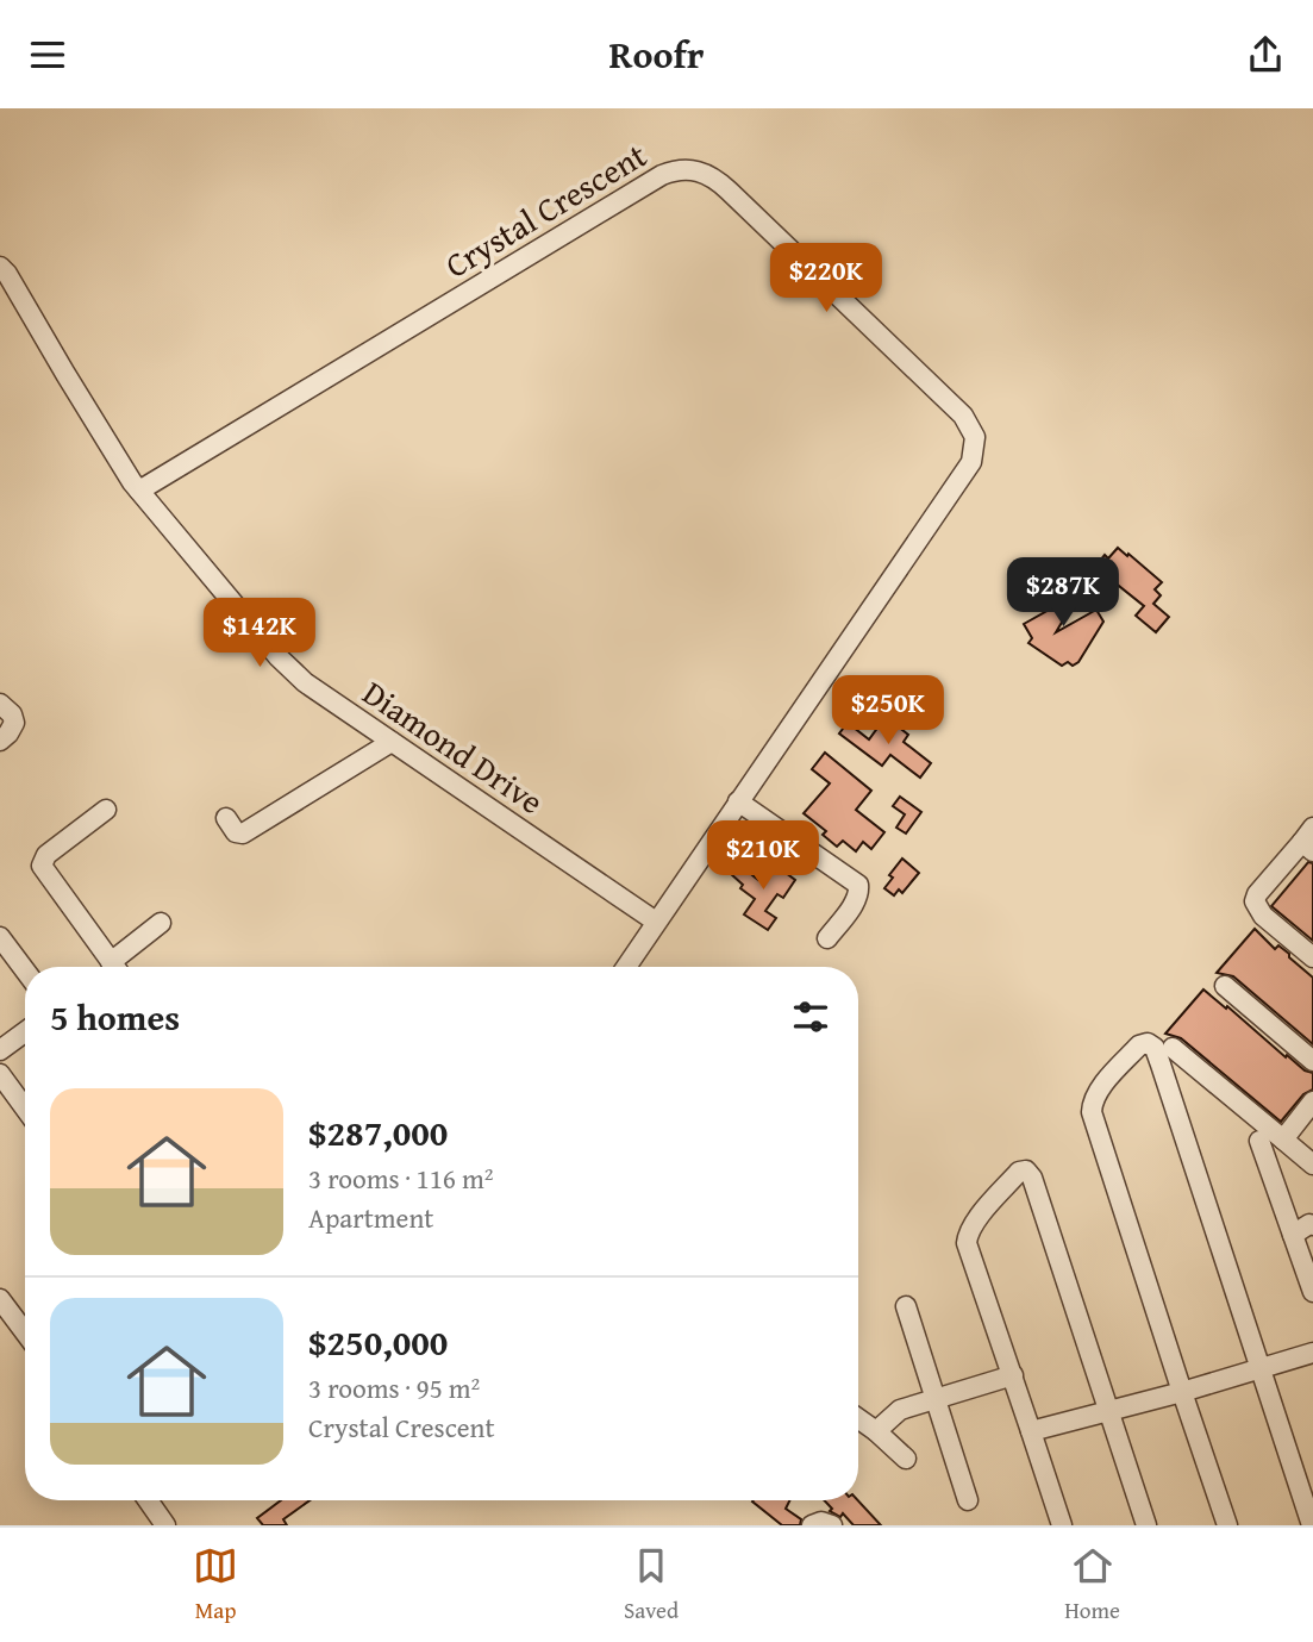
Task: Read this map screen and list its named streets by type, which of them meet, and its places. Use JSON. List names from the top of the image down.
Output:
{
  "streets": {
    "street": ["Crystal Crescent", "Diamond Drive"]
  },
  "crossings": [
    ["Crystal Crescent", "Diamond Drive"]
  ],
  "page": {
    "header": "Roofr",
    "price": [
      "$220K",
      "$287K",
      "$142K",
      "$250K",
      "$210K"
    ],
    "heading": "5 homes",
    "list": [
      {
        "name": "$287,000",
        "note": "3 rooms · 116 m² · Apartment"
      },
      {
        "name": "$250,000",
        "note": "3 rooms · 95 m² · Crystal Crescent"
      }
    ],
    "tabs": ["Map", "Saved", "Home"]
  }
}
